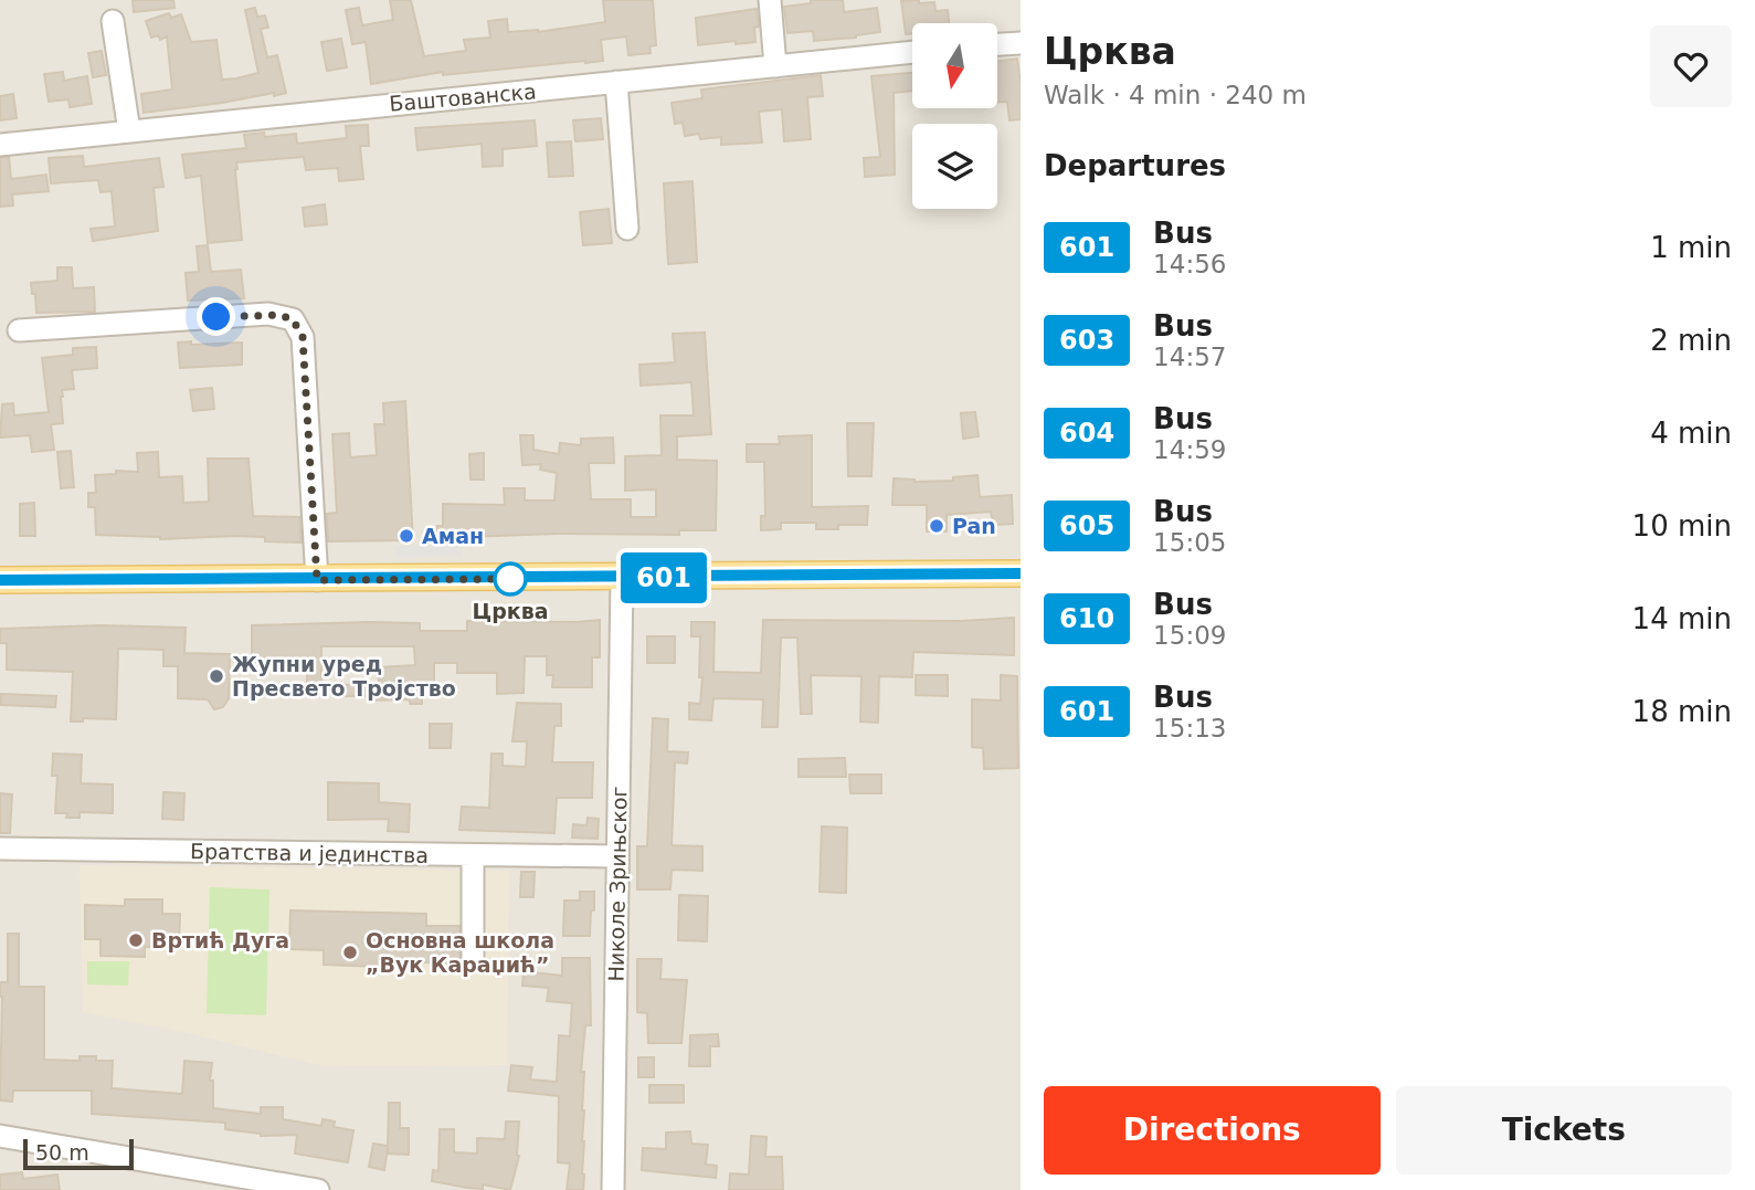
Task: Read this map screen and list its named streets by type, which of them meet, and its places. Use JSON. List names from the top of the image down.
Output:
{
  "streets": {
    "street": ["Баштованска", "Братства и јединства", "Николе Зрињског"]
  },
  "crossings": [
    ["Братства и јединства", "Николе Зрињског"]
  ],
  "places": [
    "Pan",
    "Аман",
    "Црква",
    "Жупни уред Пресвето Тројство",
    "Вртић Дуга",
    "Основна школа „Вук Караџић”"
  ],
  "lines": ["bus line 601"],
  "scale_bar": "50 m",
  "north": "bottom",
  "page": {
    "on_map": "601",
    "heading": [
      ["Црква", "Walk · 4 min · 240 m"],
      "Departures"
    ],
    "list": [
      {
        "mark": "601",
        "name": "Bus",
        "note": "14:56",
        "value": "1 min"
      },
      {
        "mark": "603",
        "name": "Bus",
        "note": "14:57",
        "value": "2 min"
      },
      {
        "mark": "604",
        "name": "Bus",
        "note": "14:59",
        "value": "4 min"
      },
      {
        "mark": "605",
        "name": "Bus",
        "note": "15:05",
        "value": "10 min"
      },
      {
        "mark": "610",
        "name": "Bus",
        "note": "15:09",
        "value": "14 min"
      },
      {
        "mark": "601",
        "name": "Bus",
        "note": "15:13",
        "value": "18 min"
      }
    ],
    "buttons": ["Directions", "Tickets"],
    "scale": "50 m"
  }
}
